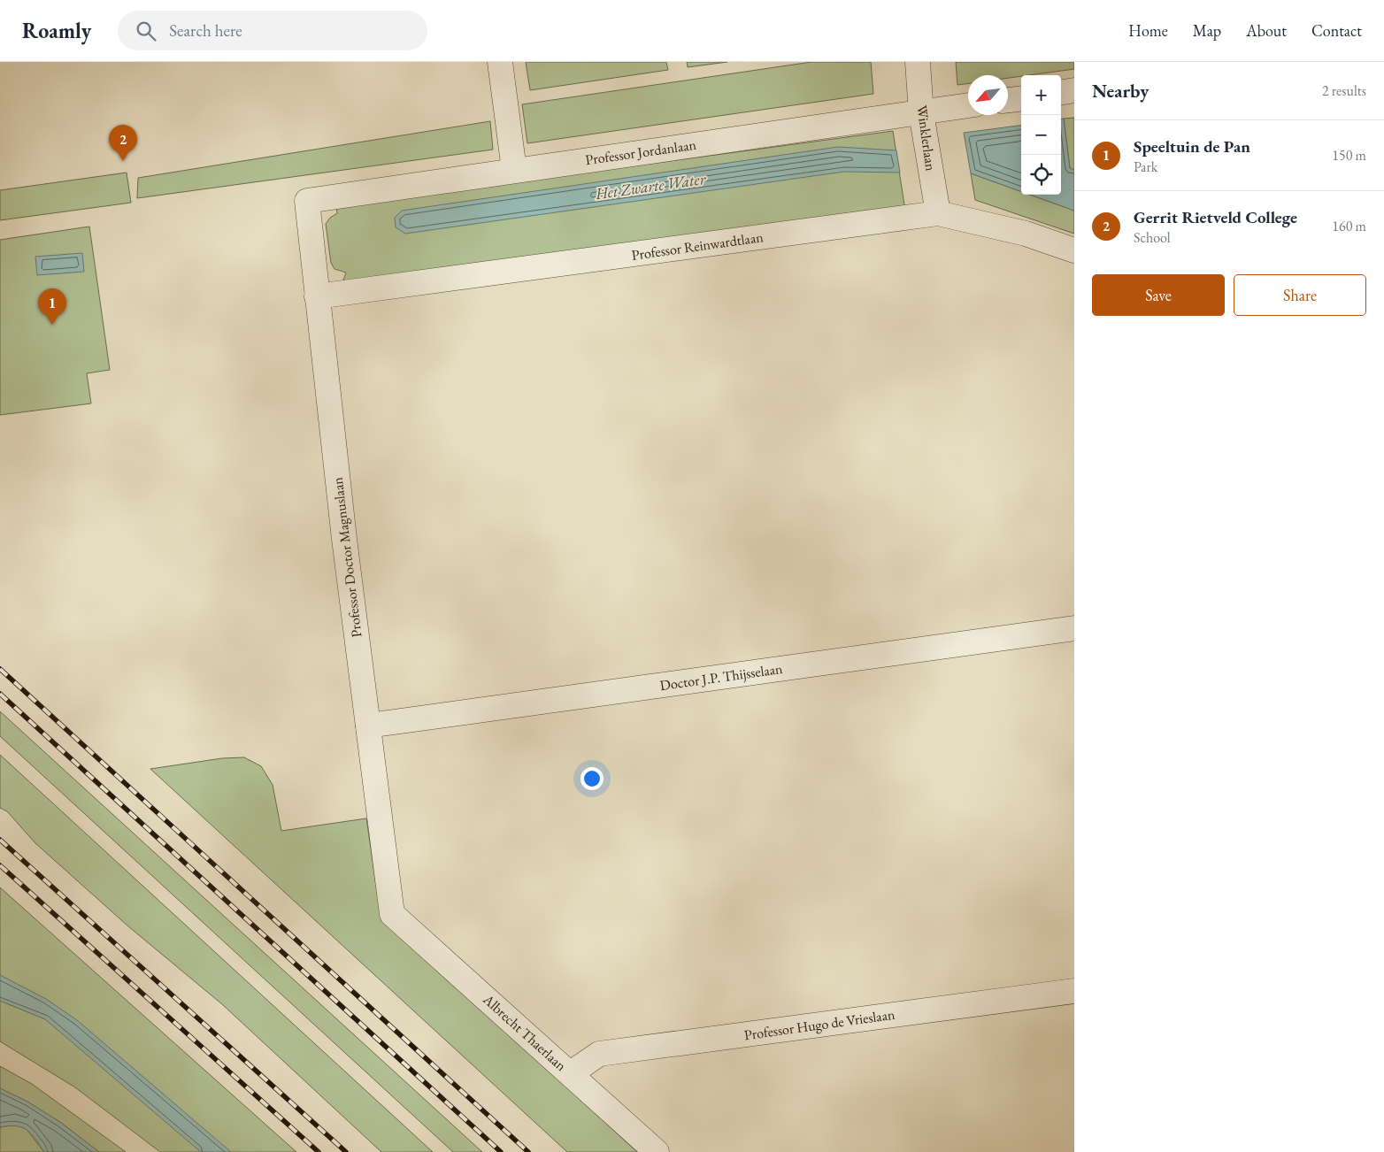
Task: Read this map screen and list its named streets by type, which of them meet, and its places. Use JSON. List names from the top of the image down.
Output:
{
  "streets": {
    "street": [
      "Winklerlaan",
      "Professor Jordanlaan",
      "Professor Reinwardtlaan",
      "Professor Doctor Magnuslaan",
      "Doctor J.P. Thijsselaan",
      "Professor Hugo de Vrieslaan",
      "Albrecht Thaerlaan"
    ]
  },
  "crossings": [
    ["Winklerlaan", "Professor Jordanlaan"],
    ["Winklerlaan", "Professor Reinwardtlaan"],
    ["Professor Jordanlaan", "Professor Doctor Magnuslaan"],
    ["Professor Reinwardtlaan", "Professor Doctor Magnuslaan"],
    ["Professor Doctor Magnuslaan", "Doctor J.P. Thijsselaan"],
    ["Professor Doctor Magnuslaan", "Albrecht Thaerlaan"],
    ["Professor Hugo de Vrieslaan", "Albrecht Thaerlaan"]
  ],
  "water": ["Het Zwarte Water"],
  "north": "bottom left",
  "page": {
    "header": "Roamly",
    "search": "Search here",
    "nav": [
      "Home",
      "Map",
      "About",
      "Contact"
    ],
    "heading": ["Nearby", "2 results"],
    "map_buttons": ["+", "−"],
    "list": [
      {
        "mark": "1",
        "name": "Speeltuin de Pan",
        "note": "Park",
        "value": "150 m"
      },
      {
        "mark": "2",
        "name": "Gerrit Rietveld College",
        "note": "School",
        "value": "160 m"
      }
    ],
    "pins": ["2", "1"],
    "buttons": ["Save", "Share"]
  }
}
